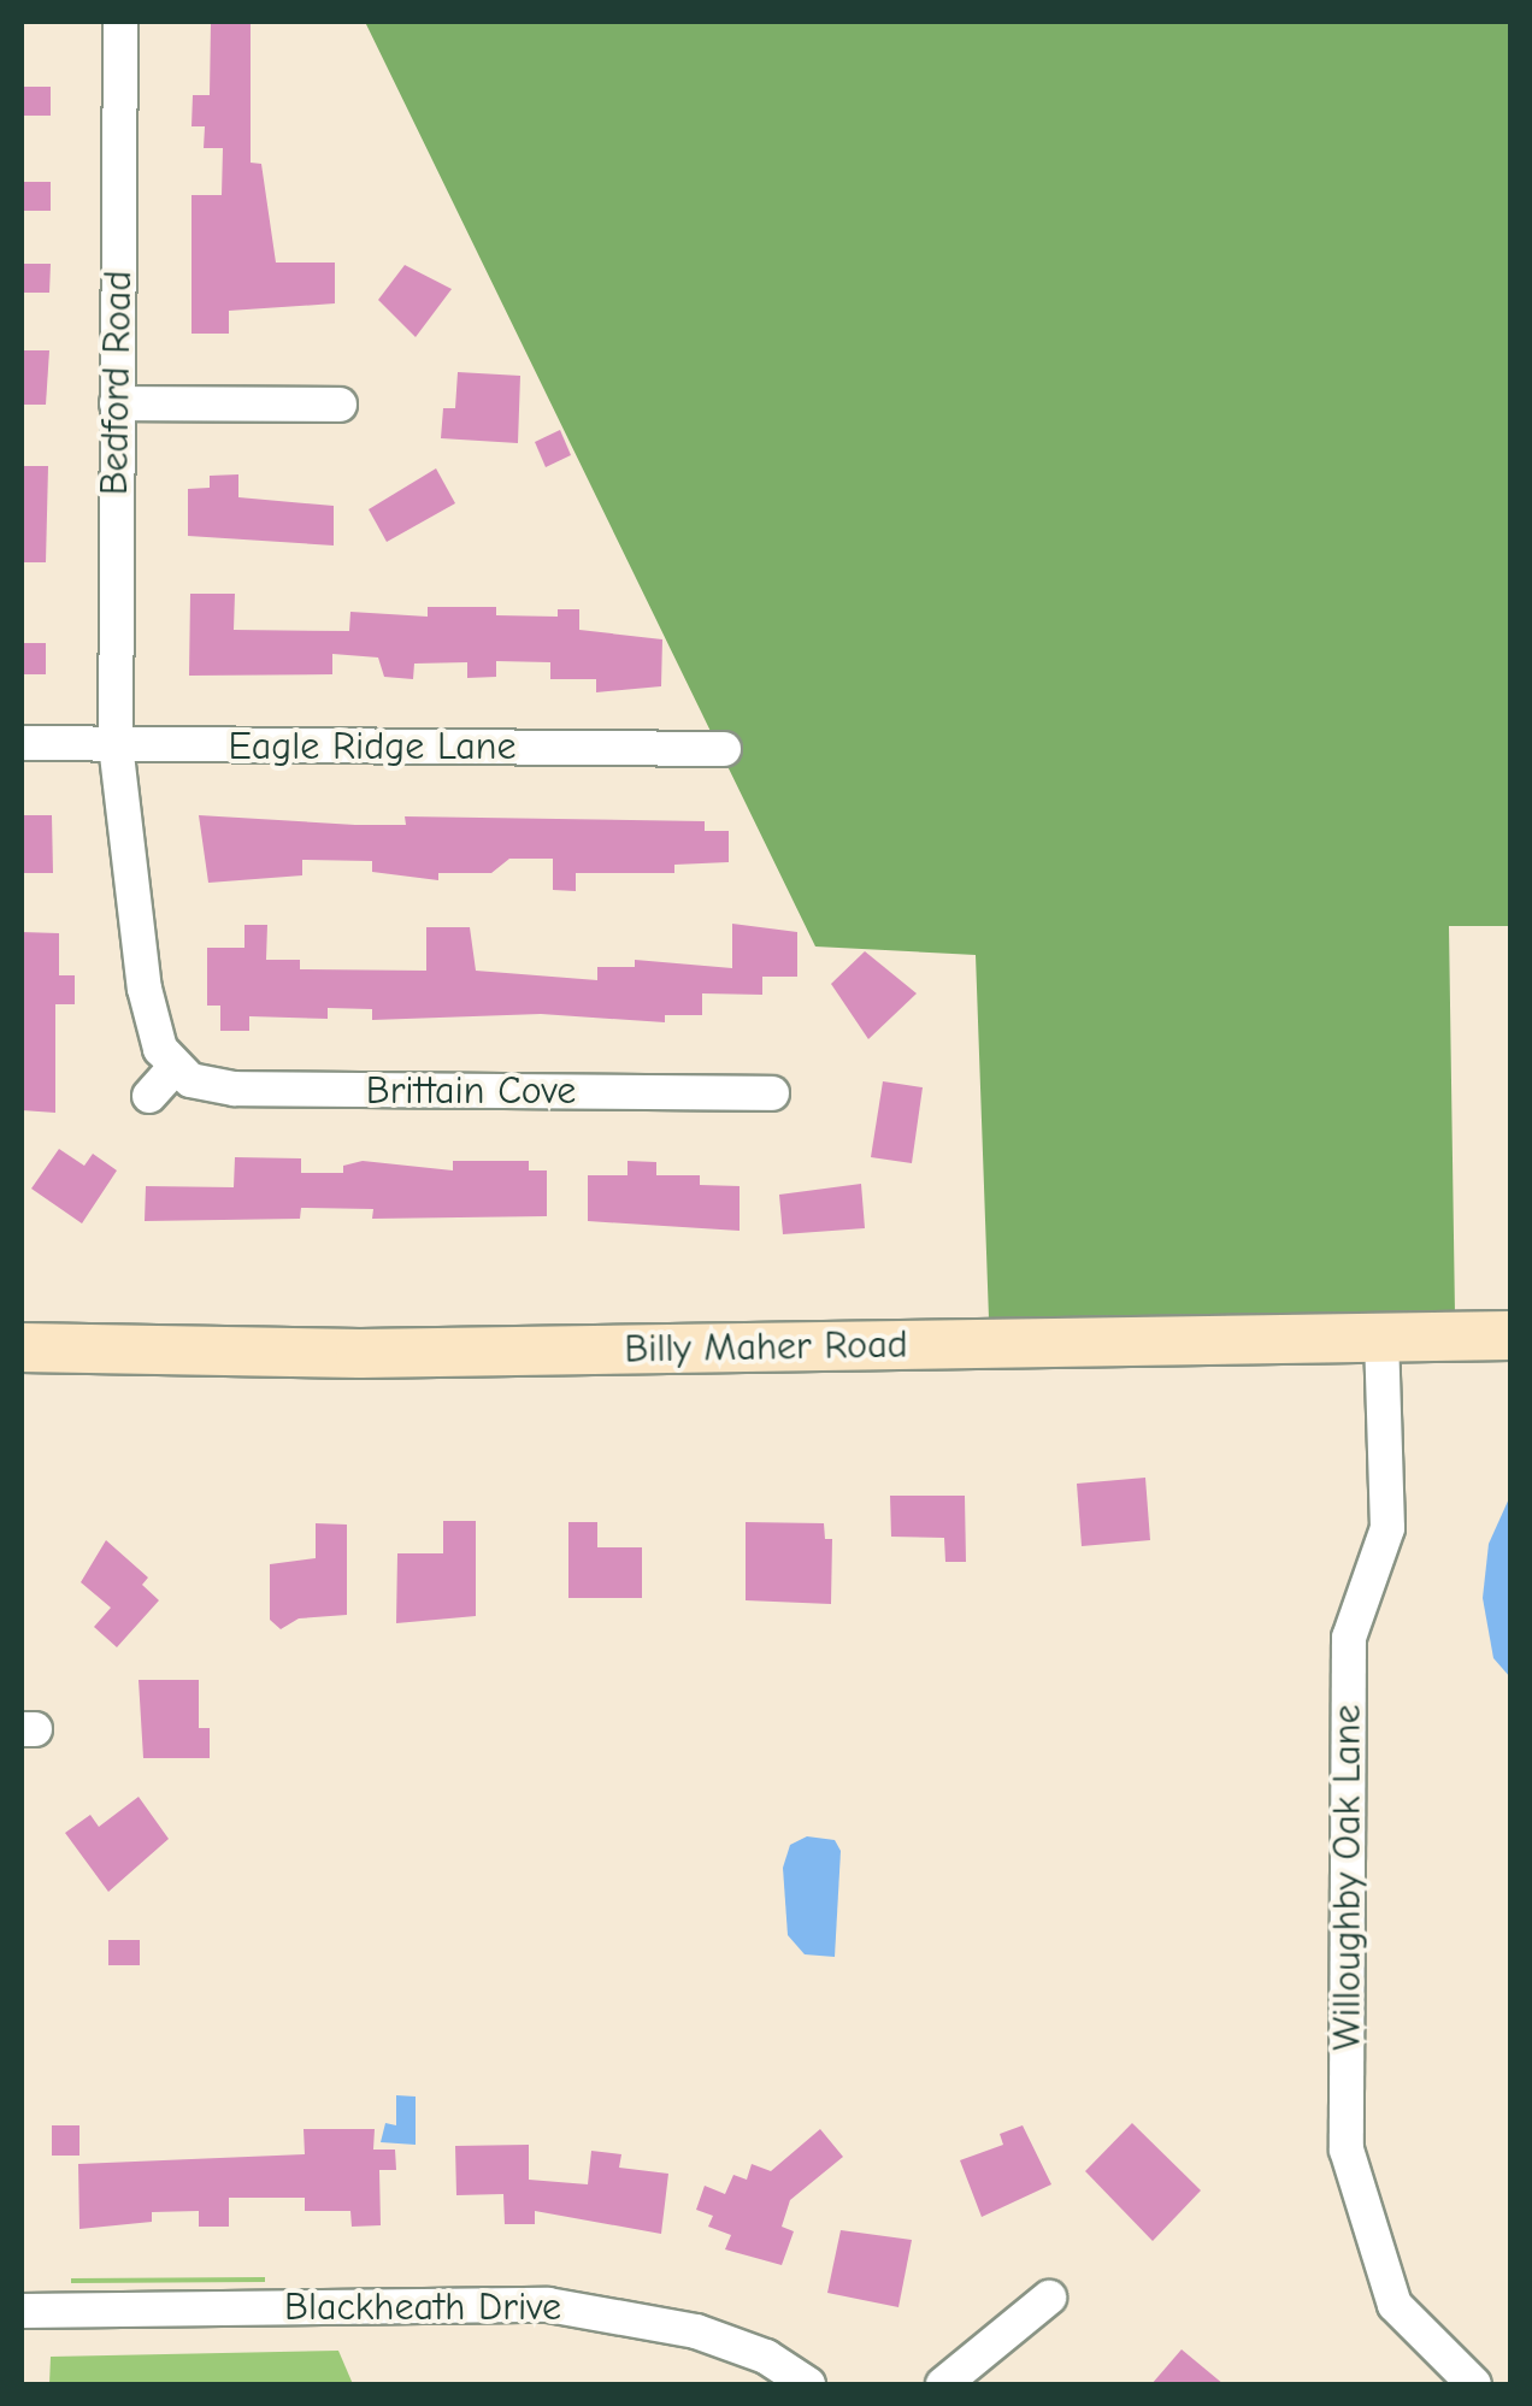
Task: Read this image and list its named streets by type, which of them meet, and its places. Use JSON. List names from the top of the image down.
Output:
{
  "streets": {
    "main road": ["Billy Maher Road"],
    "street": [
      "Bedford Road",
      "Eagle Ridge Lane",
      "Brittain Cove",
      "Willoughby Oak Lane",
      "Blackheath Drive"
    ]
  },
  "crossings": [
    ["Bedford Road", "Eagle Ridge Lane"],
    ["Billy Maher Road", "Willoughby Oak Lane"]
  ]
}
